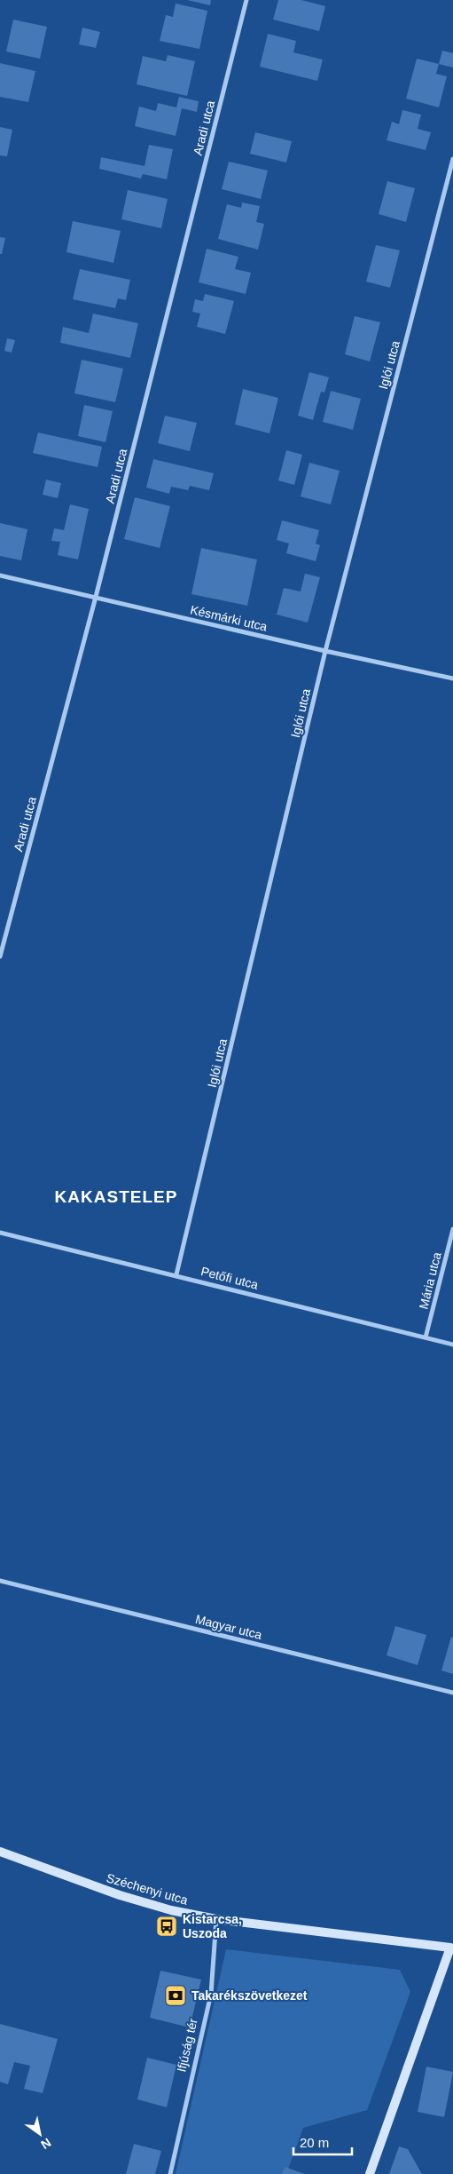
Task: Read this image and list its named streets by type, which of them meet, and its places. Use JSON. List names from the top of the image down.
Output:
{
  "streets": {
    "main road": ["Széchenyi utca"],
    "street": [
      "Aradi utca",
      "Iglói utca",
      "Késmárki utca",
      "Petőfi utca",
      "Mária utca",
      "Magyar utca",
      "Ifjúság tér"
    ]
  },
  "crossings": [
    ["Aradi utca", "Késmárki utca"],
    ["Iglói utca", "Késmárki utca"],
    ["Iglói utca", "Petőfi utca"],
    ["Petőfi utca", "Mária utca"],
    ["Széchenyi utca", "Ifjúság tér"]
  ],
  "districts": ["KAKASTELEP"],
  "places": {
    "bus stop": ["Kistarcsa, Uszoda"],
    "bank": ["Takarékszövetkezet"]
  },
  "scale_bar": "20 m",
  "north": "bottom right"
}
